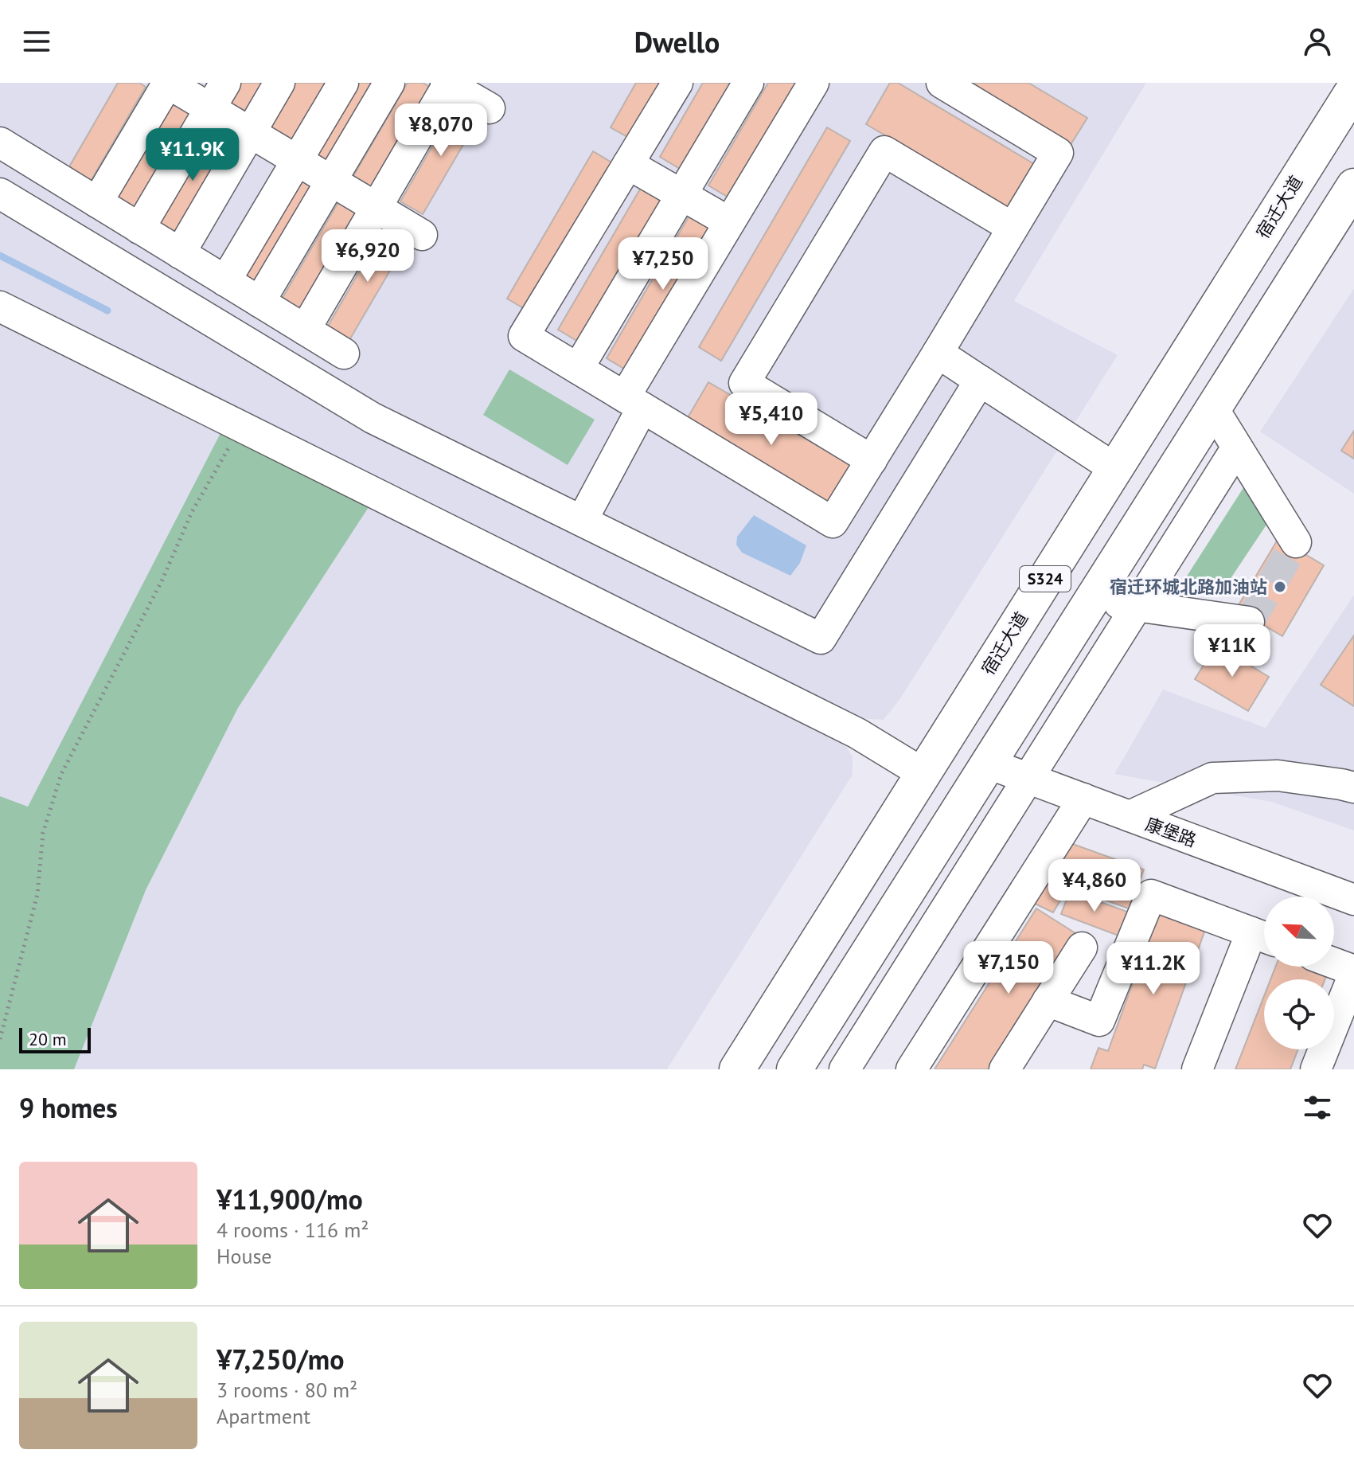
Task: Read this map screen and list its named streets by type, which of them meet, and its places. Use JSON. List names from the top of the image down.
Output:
{
  "streets": {
    "main road": ["宿迁大道", "S324"],
    "street": ["康堡路"]
  },
  "crossings": [
    ["S324", "康堡路"]
  ],
  "places": ["宿迁环城北路加油站"],
  "scale_bar": "20 m",
  "north": "top left",
  "page": {
    "header": "Dwello",
    "price": [
      "¥8,070",
      "¥11.9K",
      "¥6,920",
      "¥7,250",
      "¥5,410",
      "¥11K",
      "¥4,860",
      "¥7,150",
      "¥11.2K"
    ],
    "scale": "20 m",
    "heading": "9 homes",
    "list": [
      {
        "name": "¥11,900/mo",
        "note": "4 rooms · 116 m² · House"
      },
      {
        "name": "¥7,250/mo",
        "note": "3 rooms · 80 m² · Apartment"
      }
    ]
  }
}
